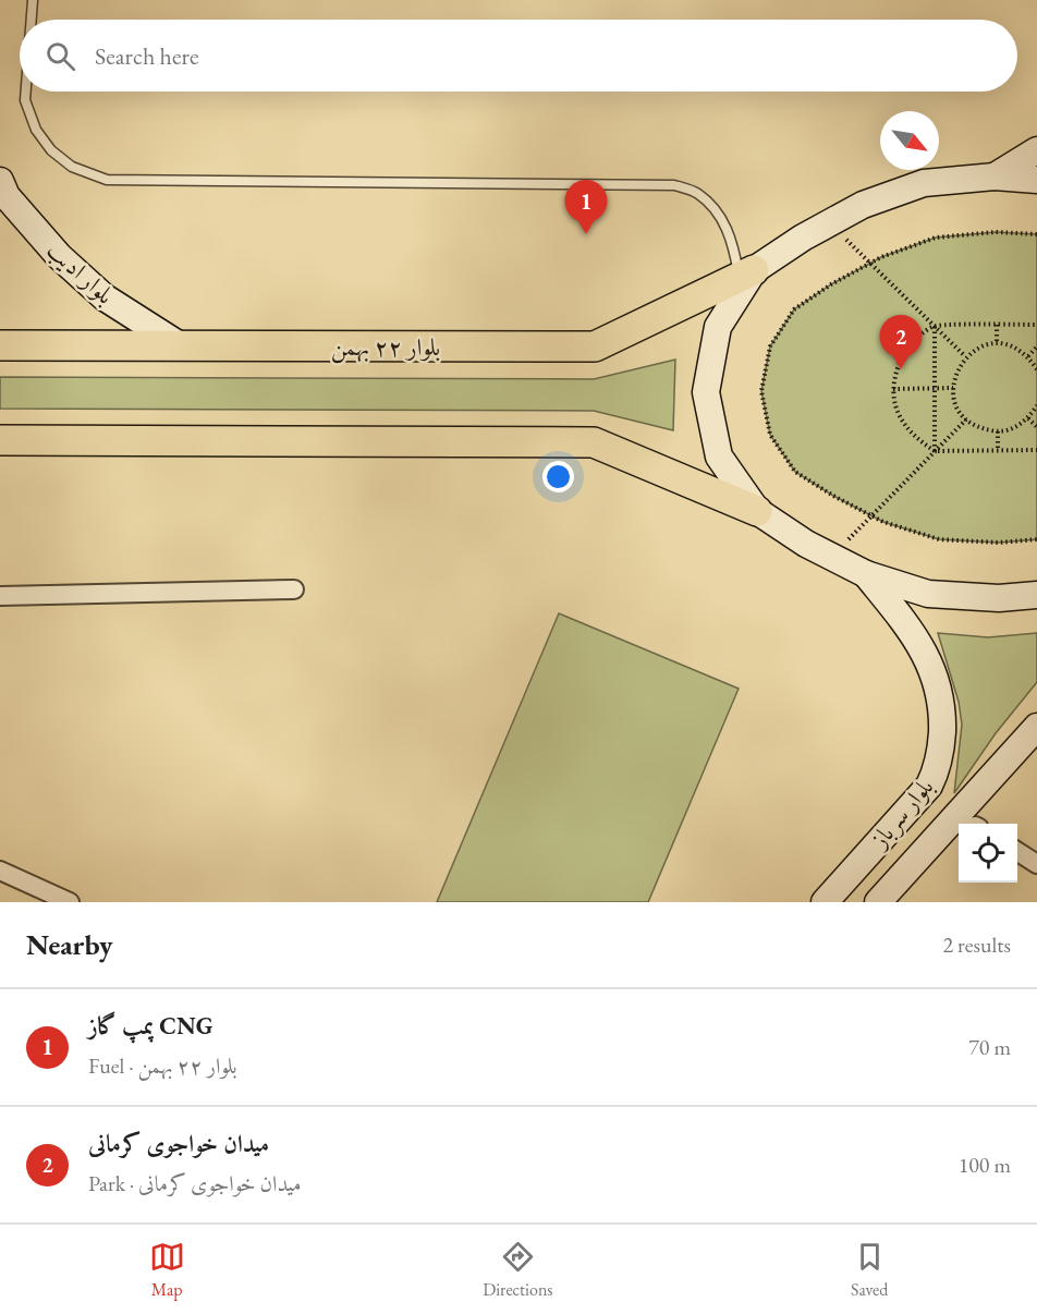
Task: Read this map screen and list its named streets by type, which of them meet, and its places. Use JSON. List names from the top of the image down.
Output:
{
  "streets": {
    "main road": ["بلوار ادیب", "بلوار ۲۲ بهمن", "بلوار سرباز"]
  },
  "crossings": [
    ["بلوار ادیب", "بلوار ۲۲ بهمن"]
  ],
  "north": "bottom right",
  "page": {
    "search": "Search here",
    "pins": ["1", "2"],
    "heading": ["Nearby", "2 results"],
    "list": [
      {
        "mark": "1",
        "name": "پمپ گاز CNG",
        "note": "Fuel · بلوار ۲۲ بهمن",
        "value": "70 m"
      },
      {
        "mark": "2",
        "name": "میدان خواجوی کرمانی",
        "note": "Park · میدان خواجوی کرمانی",
        "value": "100 m"
      }
    ],
    "nav": ["Map", "Directions", "Saved"]
  }
}
